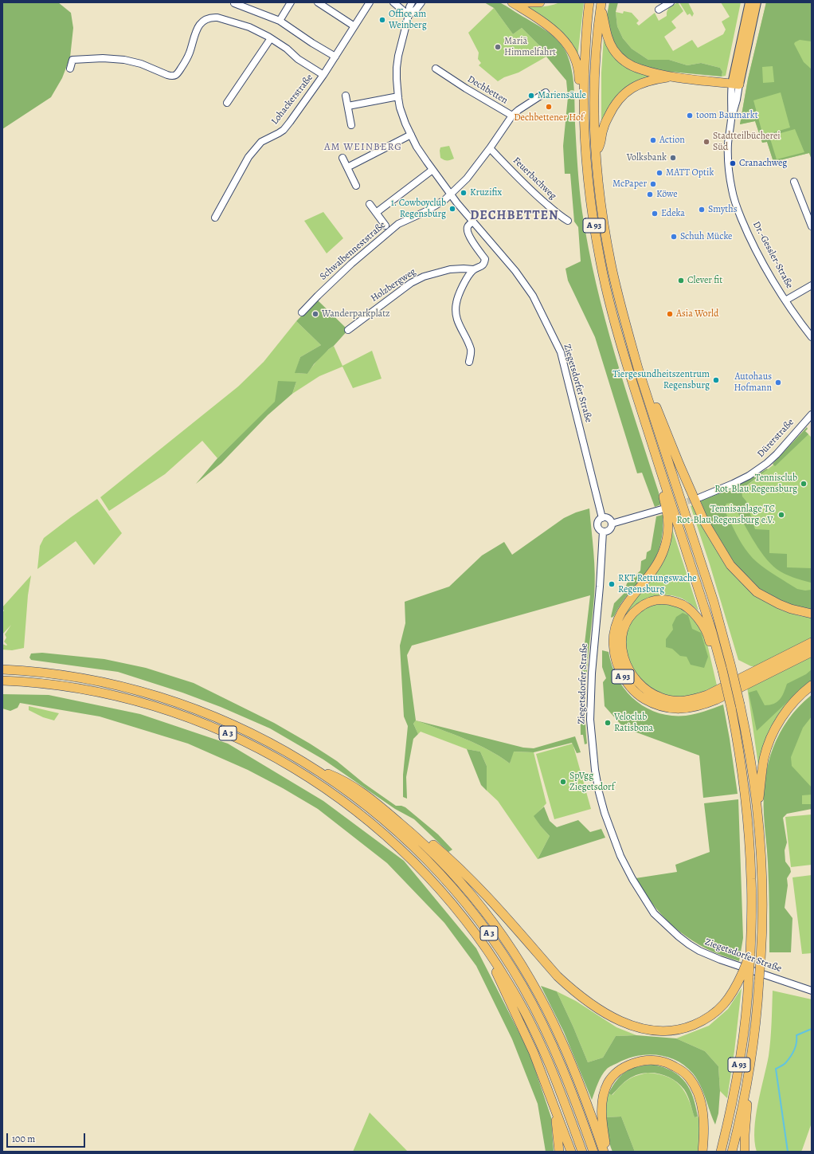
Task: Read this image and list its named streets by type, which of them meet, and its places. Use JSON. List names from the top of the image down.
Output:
{
  "streets": {
    "highway": ["A 93", "A 3"],
    "main road": ["Dr.-Gessler-Straße"],
    "street": [
      "Dechbetten",
      "Lohackerstraße",
      "Feuerbachweg",
      "Schwalbenneststraße",
      "Holzbergweg",
      "Ziegetsdorfer Straße",
      "Dürerstraße"
    ]
  },
  "crossings": [
    ["Dechbetten", "Schwalbenneststraße"],
    ["Feuerbachweg", "Schwalbenneststraße"],
    ["A 93", "A 3"],
    ["Schwalbenneststraße", "Ziegetsdorfer Straße"]
  ],
  "districts": ["AM WEINBERG", "DECHBETTEN"],
  "places": [
    "Office am Weinberg",
    "Mariä Himmelfahrt",
    "Mariensäule",
    "Dechbettener Hof",
    "toom Baumarkt",
    "Action",
    "Stadtteilbücherei Süd",
    "Volksbank",
    "Cranachweg",
    "MATT Optik",
    "McPaper",
    "Kruzifix",
    "Köwe",
    "1. Cowboyclub Regensburg",
    "Smyths",
    "Edeka",
    "Schuh Mücke",
    "Clever fit",
    "Wanderparkplatz",
    "Asia World",
    "Tiergesundheitszentrum Regensburg",
    "Autohaus Hofmann",
    "Tennisclub Rot-Blau Regensburg",
    "Tennisanlage TC Rot-Blau Regensburg e.V.",
    "RKT Rettungswache Regensburg",
    "Veloclub Ratisbona",
    "SpVgg Ziegetsdorf"
  ],
  "scale_bar": "100 m"
}
